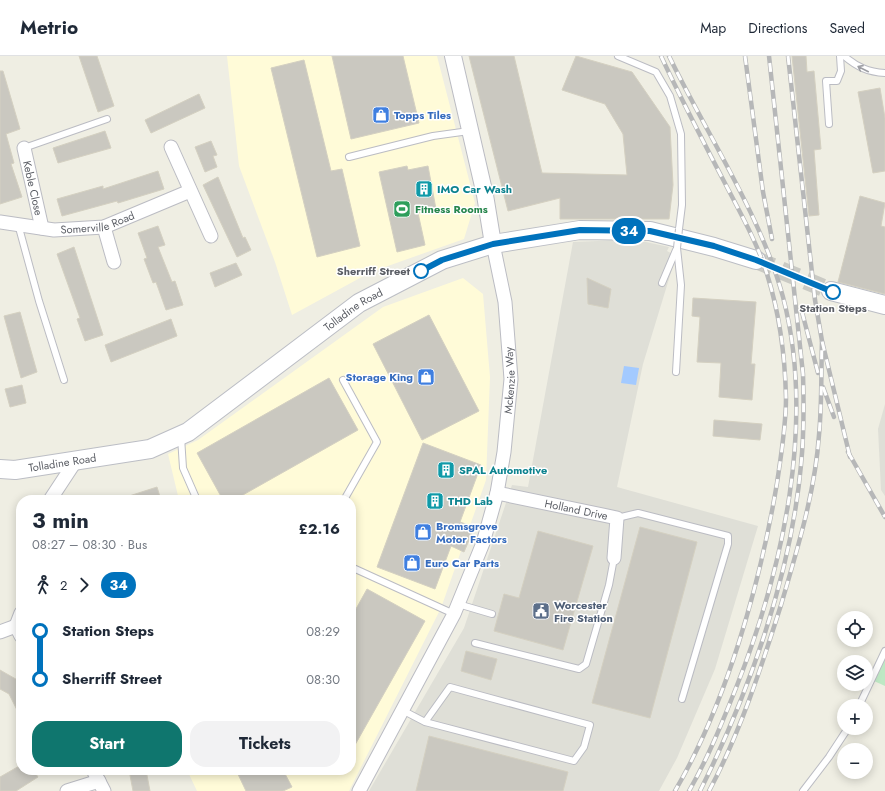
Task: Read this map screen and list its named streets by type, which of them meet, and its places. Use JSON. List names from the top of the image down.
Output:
{
  "streets": {
    "main road": ["Tolladine Road"],
    "street": [
      "Keble Close",
      "Somerville Road",
      "Mckenzie Way",
      "Holland Drive"
    ]
  },
  "crossings": [
    ["Keble Close", "Somerville Road"],
    ["Tolladine Road", "Mckenzie Way"],
    ["Mckenzie Way", "Holland Drive"]
  ],
  "places": {
    "shop": [
      "Topps Tiles",
      "Storage King",
      "Bromsgrove Motor Factors",
      "Euro Car Parts"
    ],
    "building": ["IMO Car Wash", "SPAL Automotive", "THD Lab"],
    "sports": ["Fitness Rooms"],
    "other": ["Sherriff Street", "Station Steps"],
    "public building": ["Worcester Fire Station"]
  },
  "lines": ["bus line 34"],
  "page": {
    "header": "Metrio",
    "nav": ["Map", "Directions", "Saved"],
    "on_map": "34",
    "heading": ["3 min", "08:27 – 08:30 · Bus", "£2.16"],
    "legs": ["2", "34"],
    "list": [
      {
        "name": "Station Steps",
        "value": "08:29"
      },
      {
        "name": "Sherriff Street",
        "value": "08:30"
      }
    ],
    "map_buttons": ["+", "−"],
    "buttons": ["Start", "Tickets"]
  }
}
